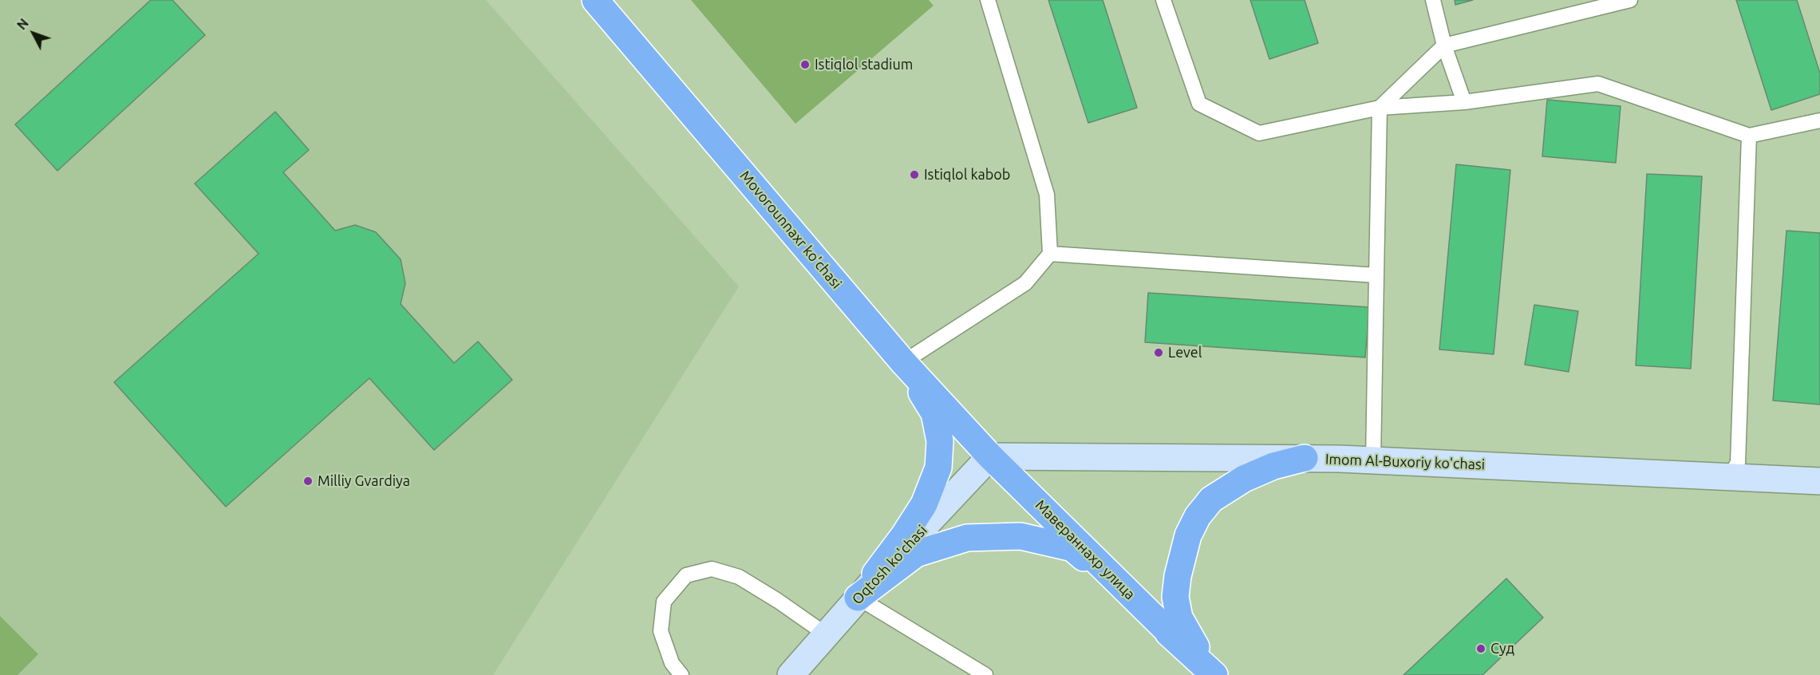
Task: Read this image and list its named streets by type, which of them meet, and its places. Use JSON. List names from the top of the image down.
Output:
{
  "streets": {
    "highway": ["Movorounnaxr ko'chasi", "Мавераннахр улица"],
    "main road": ["Imom Al-Buxoriy ko'chasi", "Oqtosh ko'chasi"]
  },
  "crossings": [
    ["Movorounnaxr ko'chasi", "Imom Al-Buxoriy ko'chasi"],
    ["Movorounnaxr ko'chasi", "Мавераннахр улица"],
    ["Movorounnaxr ko'chasi", "Oqtosh ko'chasi"],
    ["Imom Al-Buxoriy ko'chasi", "Мавераннахр улица"],
    ["Imom Al-Buxoriy ko'chasi", "Oqtosh ko'chasi"],
    ["Мавераннахр улица", "Oqtosh ko'chasi"]
  ],
  "places": [
    "Istiqlol stadium",
    "Istiqlol kabob",
    "Level",
    "Milliy Gvardiya",
    "Суд"
  ],
  "north": "top left"
}
